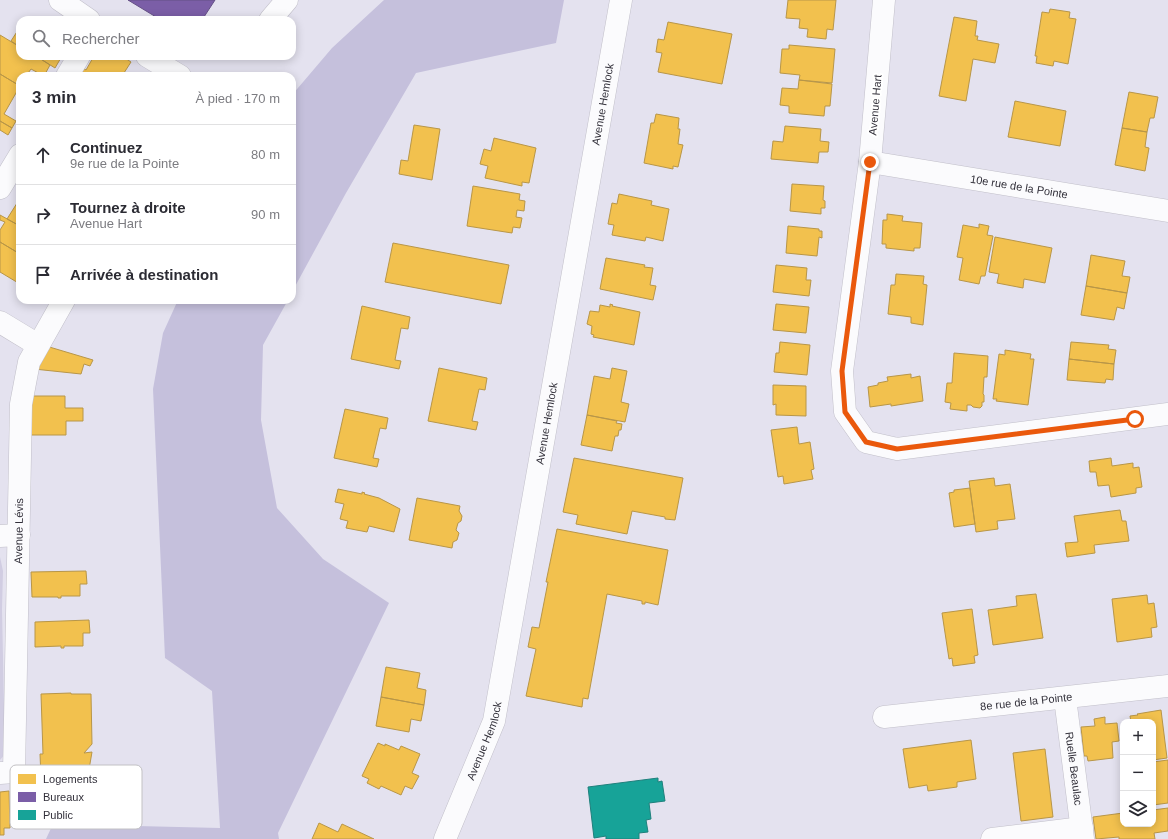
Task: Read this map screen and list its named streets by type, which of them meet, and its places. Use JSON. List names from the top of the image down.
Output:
{
  "streets": {
    "street": [
      "Avenue Hemlock",
      "Avenue Hart",
      "10e rue de la Pointe",
      "Avenue Lévis",
      "8e rue de la Pointe",
      "Ruelle Beaulac"
    ]
  },
  "crossings": [
    ["Avenue Hart", "10e rue de la Pointe"],
    ["8e rue de la Pointe", "Ruelle Beaulac"]
  ],
  "legend": ["Logements", "Bureaux", "Public"],
  "page": {
    "search": "Rechercher",
    "heading": ["3 min", "À pied · 170 m"],
    "list": [
      ["Continuez", "9e rue de la Pointe", "80 m"],
      ["Tournez à droite", "Avenue Hart", "90 m"],
      "Arrivée à destination"
    ],
    "map_buttons": ["+", "−"]
  }
}
